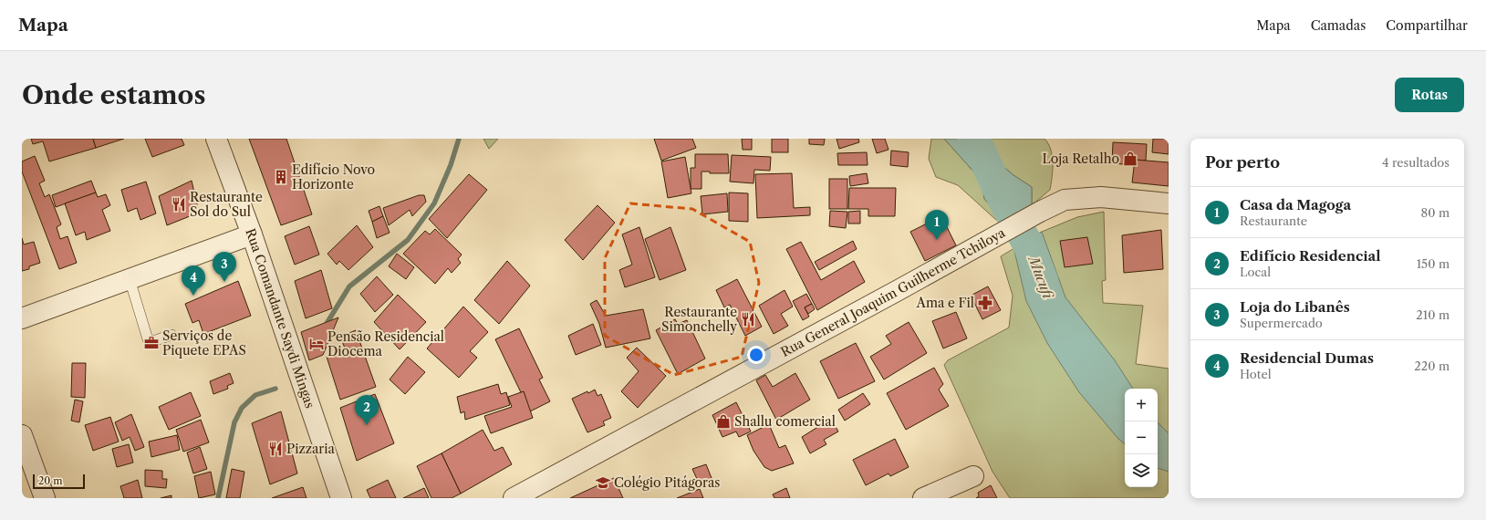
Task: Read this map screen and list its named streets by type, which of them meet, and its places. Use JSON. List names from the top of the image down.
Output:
{
  "streets": {
    "street": ["Rua General Joaquim Guilherme Tchiloya", "Rua Comandante Saydi Mingas"]
  },
  "water": ["Mucufi"],
  "places": {
    "shop": ["Loja Retalho", "Shallu comercial"],
    "building": ["Edifício Novo Horizonte"],
    "restaurant": ["Restaurante Sol do Sul", "Restaurante Simonchelly", "Pizzaria"],
    "pharmacy": ["Ama e Fil"],
    "office": ["Serviços de Piquete EPAS"],
    "hotel": ["Pensão Residencial Diocema"],
    "school or university": ["Colégio Pitágoras"]
  },
  "scale_bar": "20 m",
  "page": {
    "header": "Mapa",
    "nav": ["Mapa", "Camadas", "Compartilhar"],
    "buttons": "Rotas",
    "title": "Onde estamos",
    "heading": ["Por perto", "4 resultados"],
    "list": [
      {
        "mark": "1",
        "name": "Casa da Magoga",
        "note": "Restaurante",
        "value": "80 m"
      },
      {
        "mark": "2",
        "name": "Edifício Residencial",
        "note": "Local",
        "value": "150 m"
      },
      {
        "mark": "3",
        "name": "Loja do Libanês",
        "note": "Supermercado",
        "value": "210 m"
      },
      {
        "mark": "4",
        "name": "Residencial Dumas",
        "note": "Hotel",
        "value": "220 m"
      }
    ],
    "pins": [
      "1",
      "3",
      "4",
      "2"
    ],
    "map_buttons": ["+", "−"],
    "scale": "20 m"
  }
}
